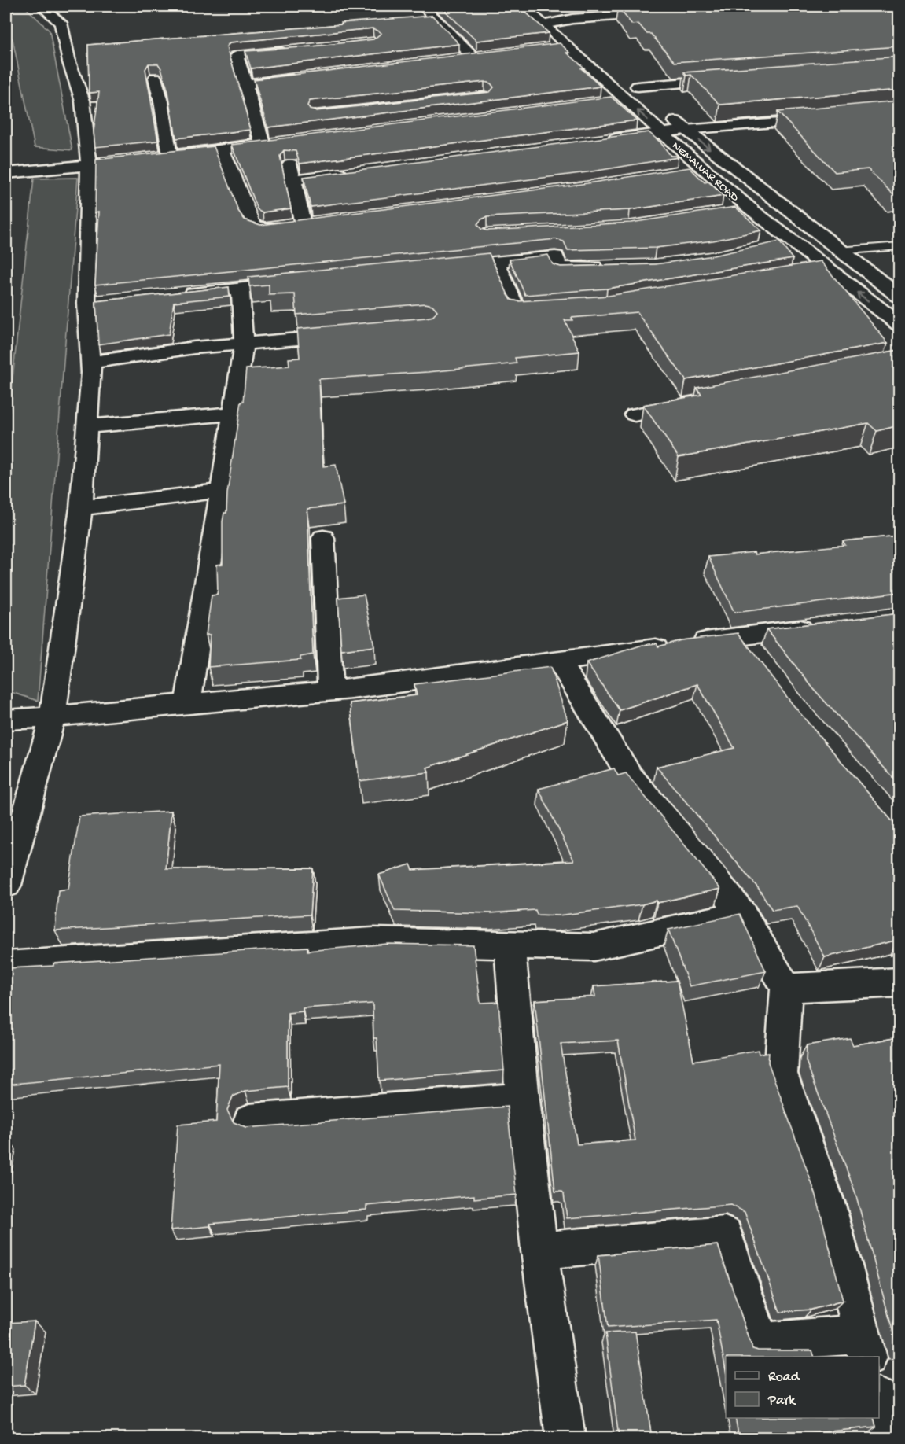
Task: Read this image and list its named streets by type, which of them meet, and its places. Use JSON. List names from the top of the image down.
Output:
{
  "streets": {
    "main road": ["NEMAWAR ROAD"]
  },
  "legend": ["Road", "Park"]
}
